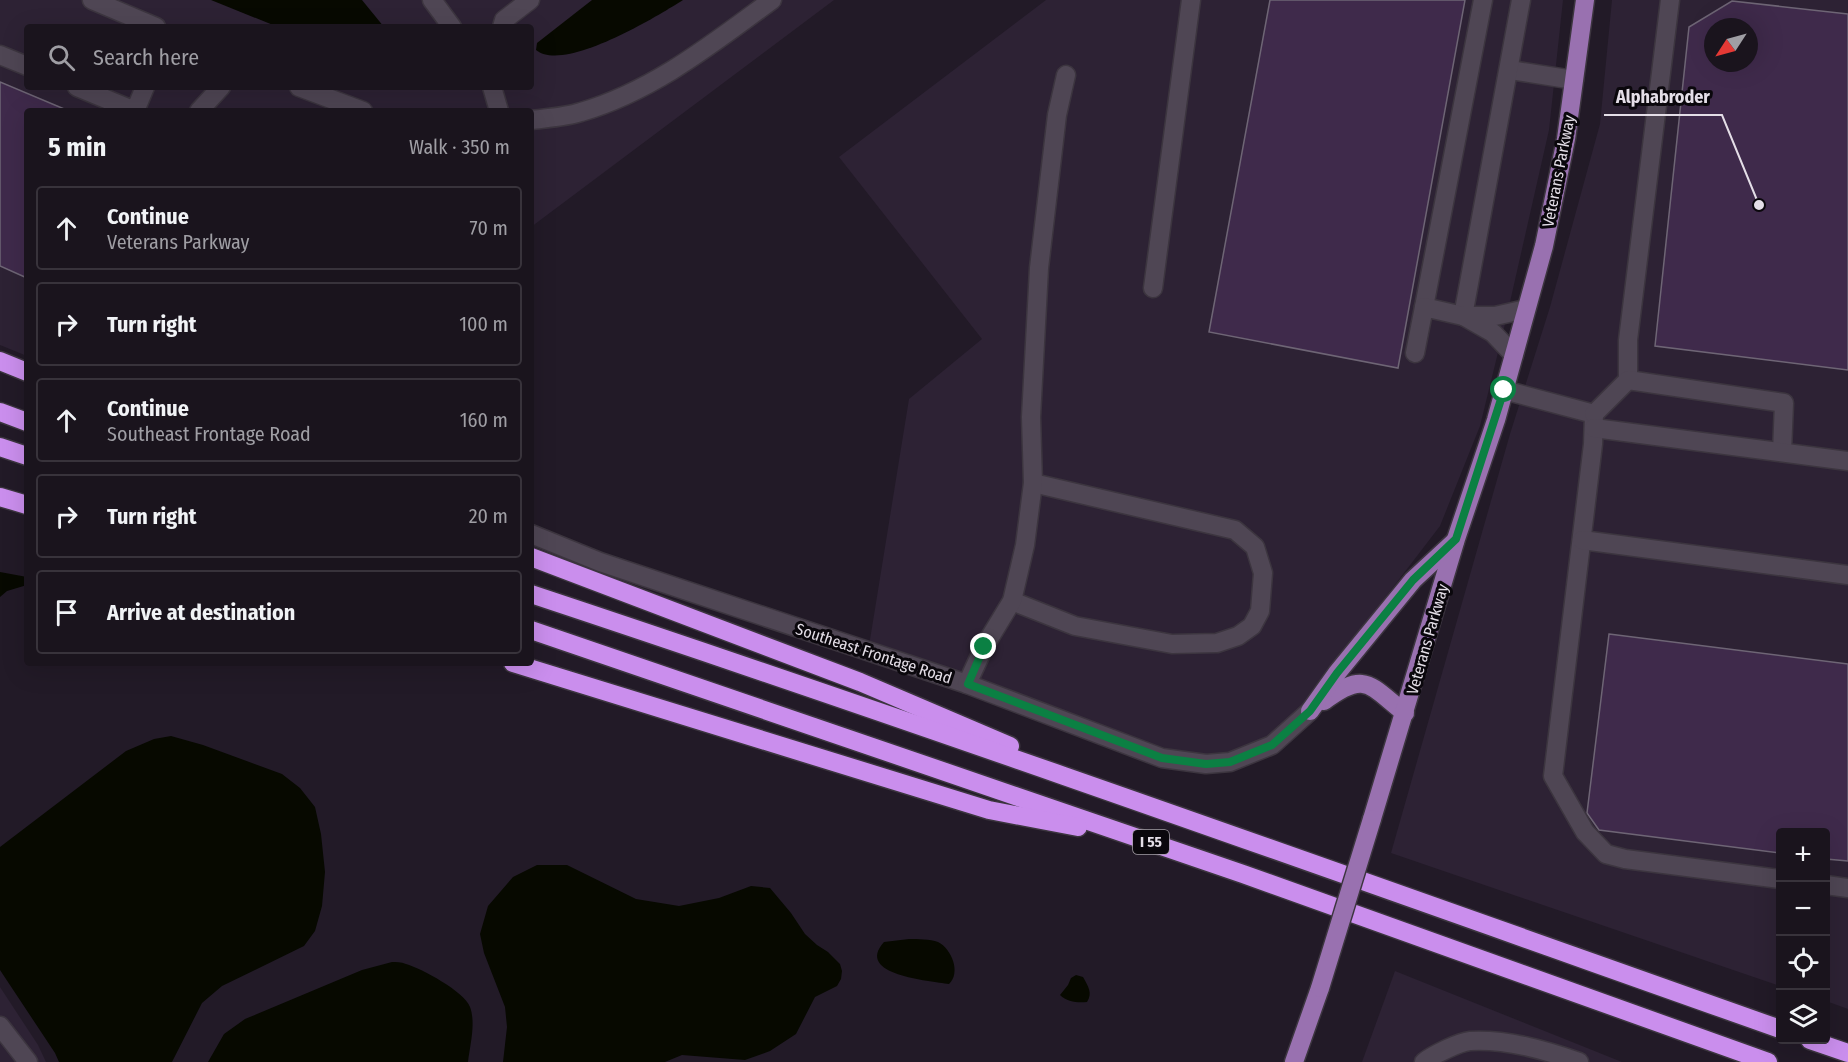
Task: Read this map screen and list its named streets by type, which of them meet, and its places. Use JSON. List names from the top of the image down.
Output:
{
  "streets": {
    "highway": ["I 55"],
    "main road": ["Veterans Parkway"],
    "street": ["Southeast Frontage Road"]
  },
  "places": ["Alphabroder"],
  "north": "bottom left",
  "page": {
    "search": "Search here",
    "heading": ["5 min", "Walk · 350 m"],
    "list": [
      ["Continue", "Veterans Parkway", "70 m"],
      ["Turn right", "100 m"],
      ["Continue", "Southeast Frontage Road", "160 m"],
      ["Turn right", "20 m"],
      "Arrive at destination"
    ],
    "map_buttons": ["+", "−"]
  }
}
